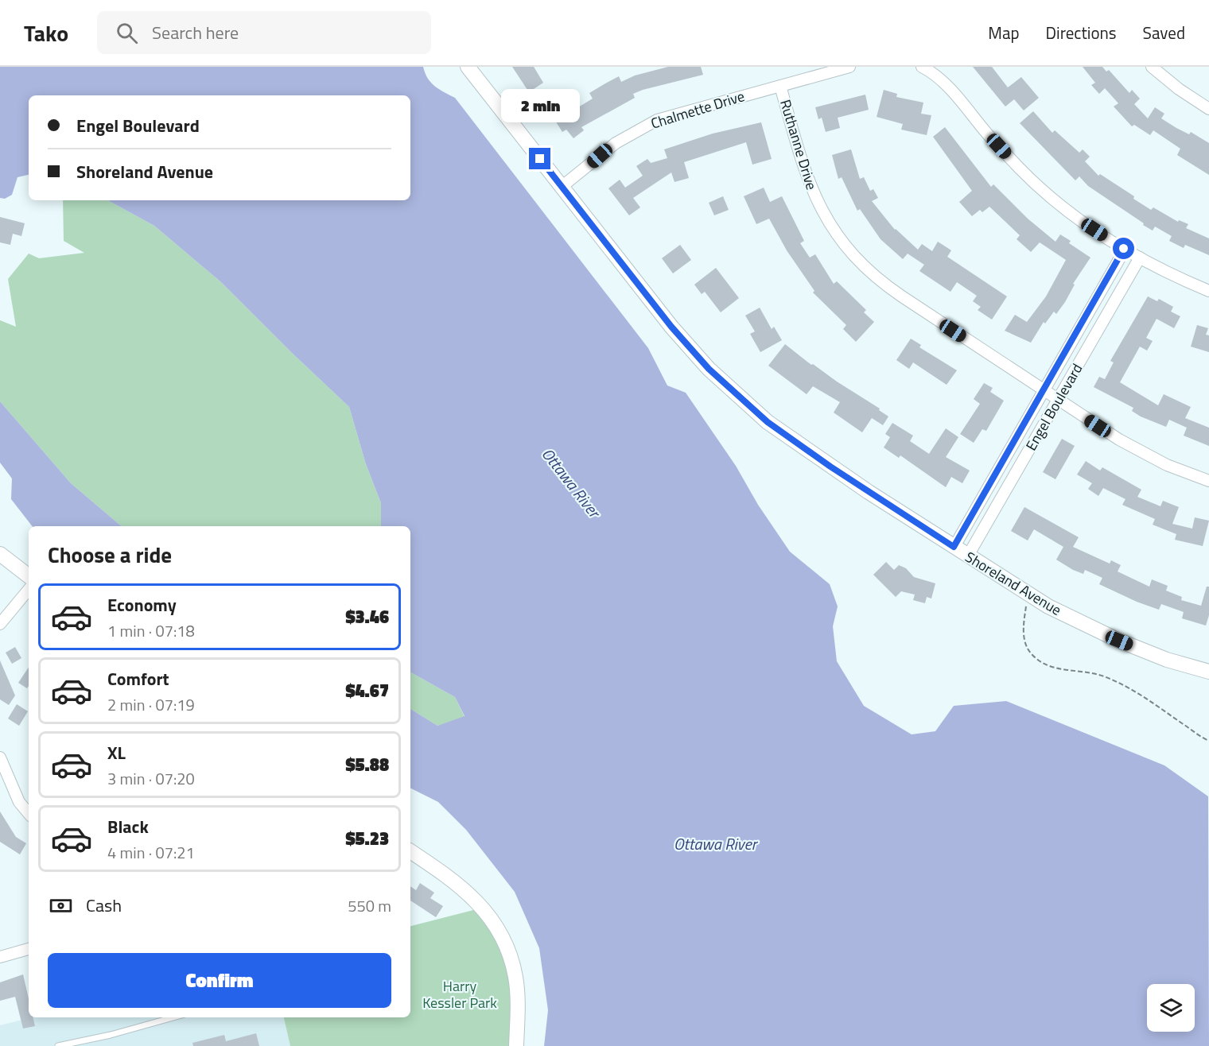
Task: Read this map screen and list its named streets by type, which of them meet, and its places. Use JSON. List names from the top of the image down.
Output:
{
  "streets": {
    "street": [
      "Chalmette Drive",
      "Ruthanne Drive",
      "Engel Boulevard",
      "Shoreland Avenue"
    ]
  },
  "crossings": [
    ["Chalmette Drive", "Ruthanne Drive"],
    ["Chalmette Drive", "Shoreland Avenue"],
    ["Ruthanne Drive", "Engel Boulevard"],
    ["Engel Boulevard", "Shoreland Avenue"]
  ],
  "water": ["Ottawa River"],
  "parks": ["Harry Kessler Park"],
  "page": {
    "header": "Tako",
    "search": "Search here",
    "nav": ["Map", "Directions", "Saved"],
    "bubble": "2 min",
    "banner": ["Engel Boulevard", "Shoreland Avenue"],
    "heading": "Choose a ride",
    "list": [
      {
        "name": "Economy",
        "note": "1 min · 07:18",
        "value": "$3.46"
      },
      {
        "name": "Comfort",
        "note": "2 min · 07:19",
        "value": "$4.67"
      },
      {
        "name": "XL",
        "note": "3 min · 07:20",
        "value": "$5.88"
      },
      {
        "name": "Black",
        "note": "4 min · 07:21",
        "value": "$5.23"
      }
    ],
    "pay": ["Cash", "550 m"],
    "buttons": "Confirm"
  }
}
